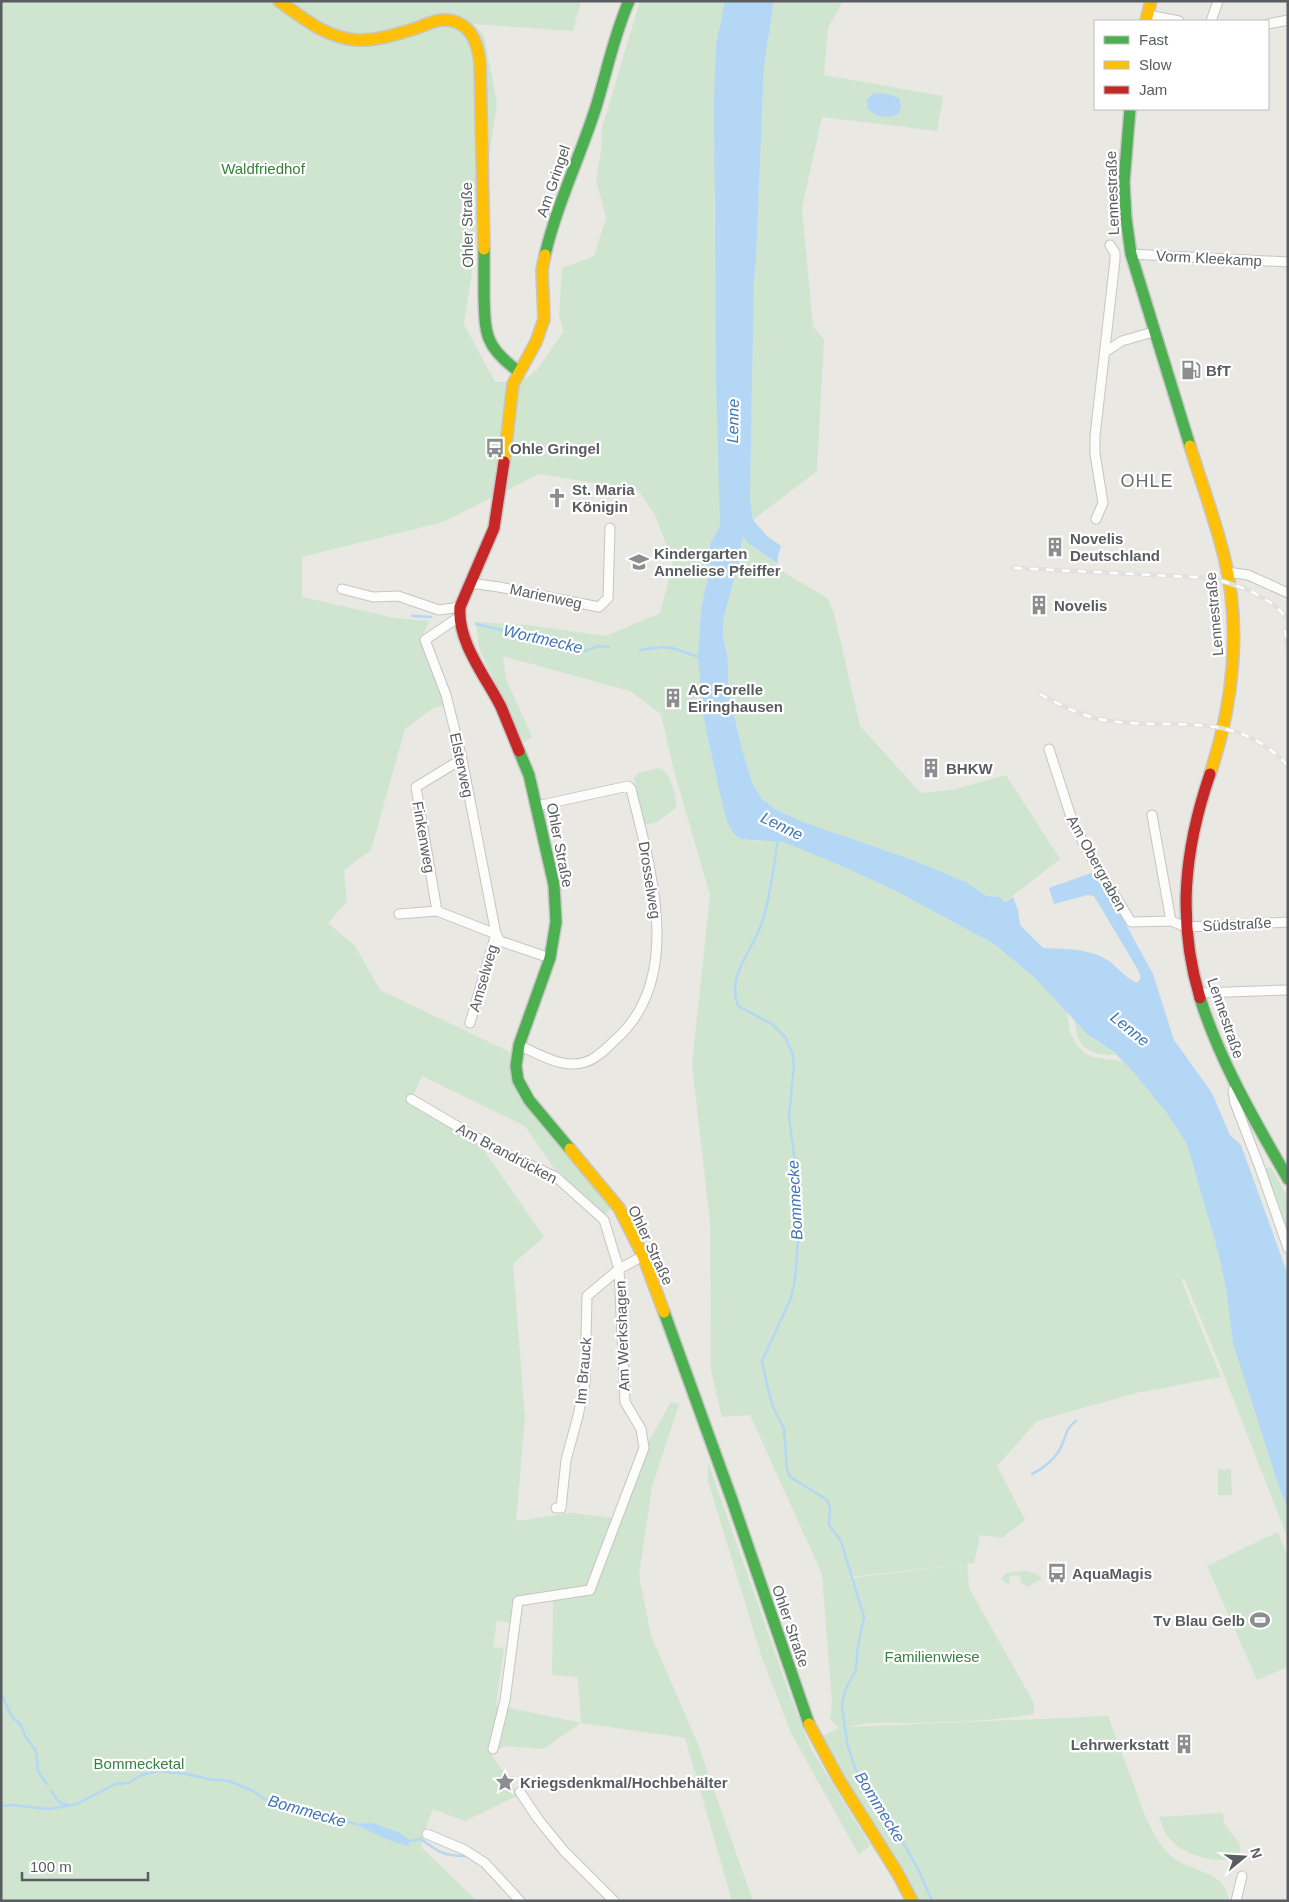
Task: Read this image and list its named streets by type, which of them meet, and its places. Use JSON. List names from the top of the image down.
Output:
{
  "streets": {
    "street": [
      "Am Gringel",
      "Lennestraße",
      "Ohler Straße",
      "Vorm Kleekamp",
      "Marienweg",
      "Elsterweg",
      "Finkenweg",
      "Am Obergraben",
      "Drosselweg",
      "Südstraße",
      "Amselweg",
      "Am Brandrücken",
      "Am Werkshagen",
      "Im Brauck"
    ]
  },
  "crossings": [
    ["Am Gringel", "Ohler Straße"],
    ["Lennestraße", "Vorm Kleekamp"],
    ["Lennestraße", "Am Obergraben"],
    ["Lennestraße", "Südstraße"],
    ["Ohler Straße", "Elsterweg"],
    ["Ohler Straße", "Drosselweg"],
    ["Ohler Straße", "Amselweg"],
    ["Ohler Straße", "Im Brauck"],
    ["Elsterweg", "Finkenweg"],
    ["Elsterweg", "Amselweg"],
    ["Finkenweg", "Amselweg"],
    ["Am Obergraben", "Südstraße"],
    ["Am Brandrücken", "Am Werkshagen"],
    ["Am Brandrücken", "Im Brauck"],
    ["Am Werkshagen", "Im Brauck"]
  ],
  "districts": ["OHLE"],
  "water": ["Lenne", "Wortmecke", "Bommecke"],
  "parks": ["Waldfriedhof", "Familienwiese", "Bommecketal"],
  "places": {
    "fuel station": ["BfT"],
    "bus stop": ["Ohle Gringel", "AquaMagis"],
    "church": ["St. Maria Königin"],
    "building": [
      "Novelis Deutschland",
      "Novelis",
      "AC Forelle Eiringhausen",
      "BHKW",
      "Lehrwerkstatt"
    ],
    "school or university": ["Kindergarten Anneliese Pfeiffer"],
    "sports": ["Tv Blau Gelb"],
    "place": ["Kriegsdenkmal/Hochbehälter"]
  },
  "legend": ["Fast", "Slow", "Jam"],
  "scale_bar": "100 m",
  "north": "right"
}
